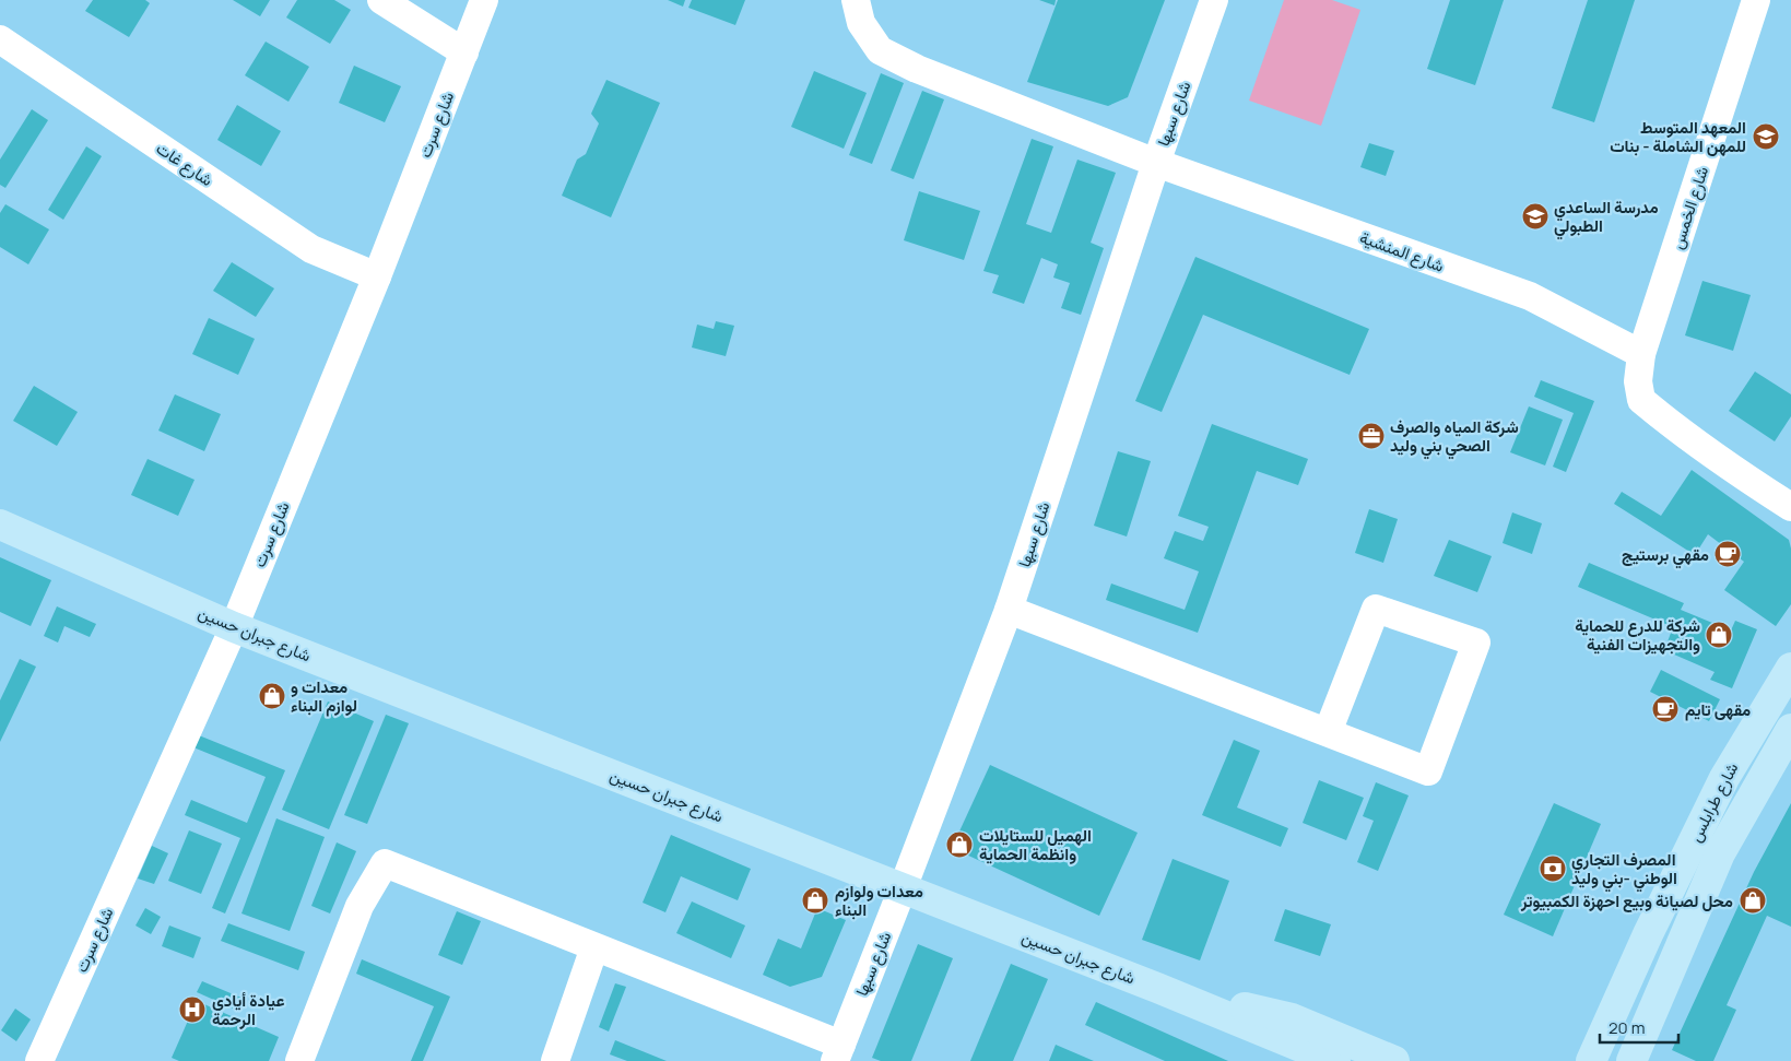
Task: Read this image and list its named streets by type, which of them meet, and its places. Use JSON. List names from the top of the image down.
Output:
{
  "streets": {
    "main road": ["شارع جبران حسين", "شارع طرابلس"],
    "street": [
      "شارع سبها",
      "شارع سرت",
      "شارع غات",
      "شارع الخمس",
      "شارع المنشية"
    ]
  },
  "crossings": [
    ["شارع سبها", "شارع المنشية"],
    ["شارع سبها", "شارع جبران حسين"],
    ["شارع سرت", "شارع غات"],
    ["شارع سرت", "شارع جبران حسين"],
    ["شارع الخمس", "شارع المنشية"]
  ],
  "places": {
    "school or university": ["المعهد المتوسط للمهن الشاملة - بنات", "مدرسة الساعدي الطبولي"],
    "office": ["شركة المياه والصرف الصحي بني وليد"],
    "cafe": ["مقهي برستيج", "مقهى تايم"],
    "shop": [
      "شركة للدرع للحماية والتجهيزات الفنية",
      "معدات و لوازم البناء",
      "الهميل للستايلات وانظمة الحماية",
      "معدات ولوازم البناء",
      "محل لصيانة وبيع احهزة الكمبيوتر"
    ],
    "bank": ["المصرف التجاري الوطني -بني وليد"],
    "hospital": ["عيادة أيادي الرحمة"]
  },
  "scale_bar": "20 m"
}
